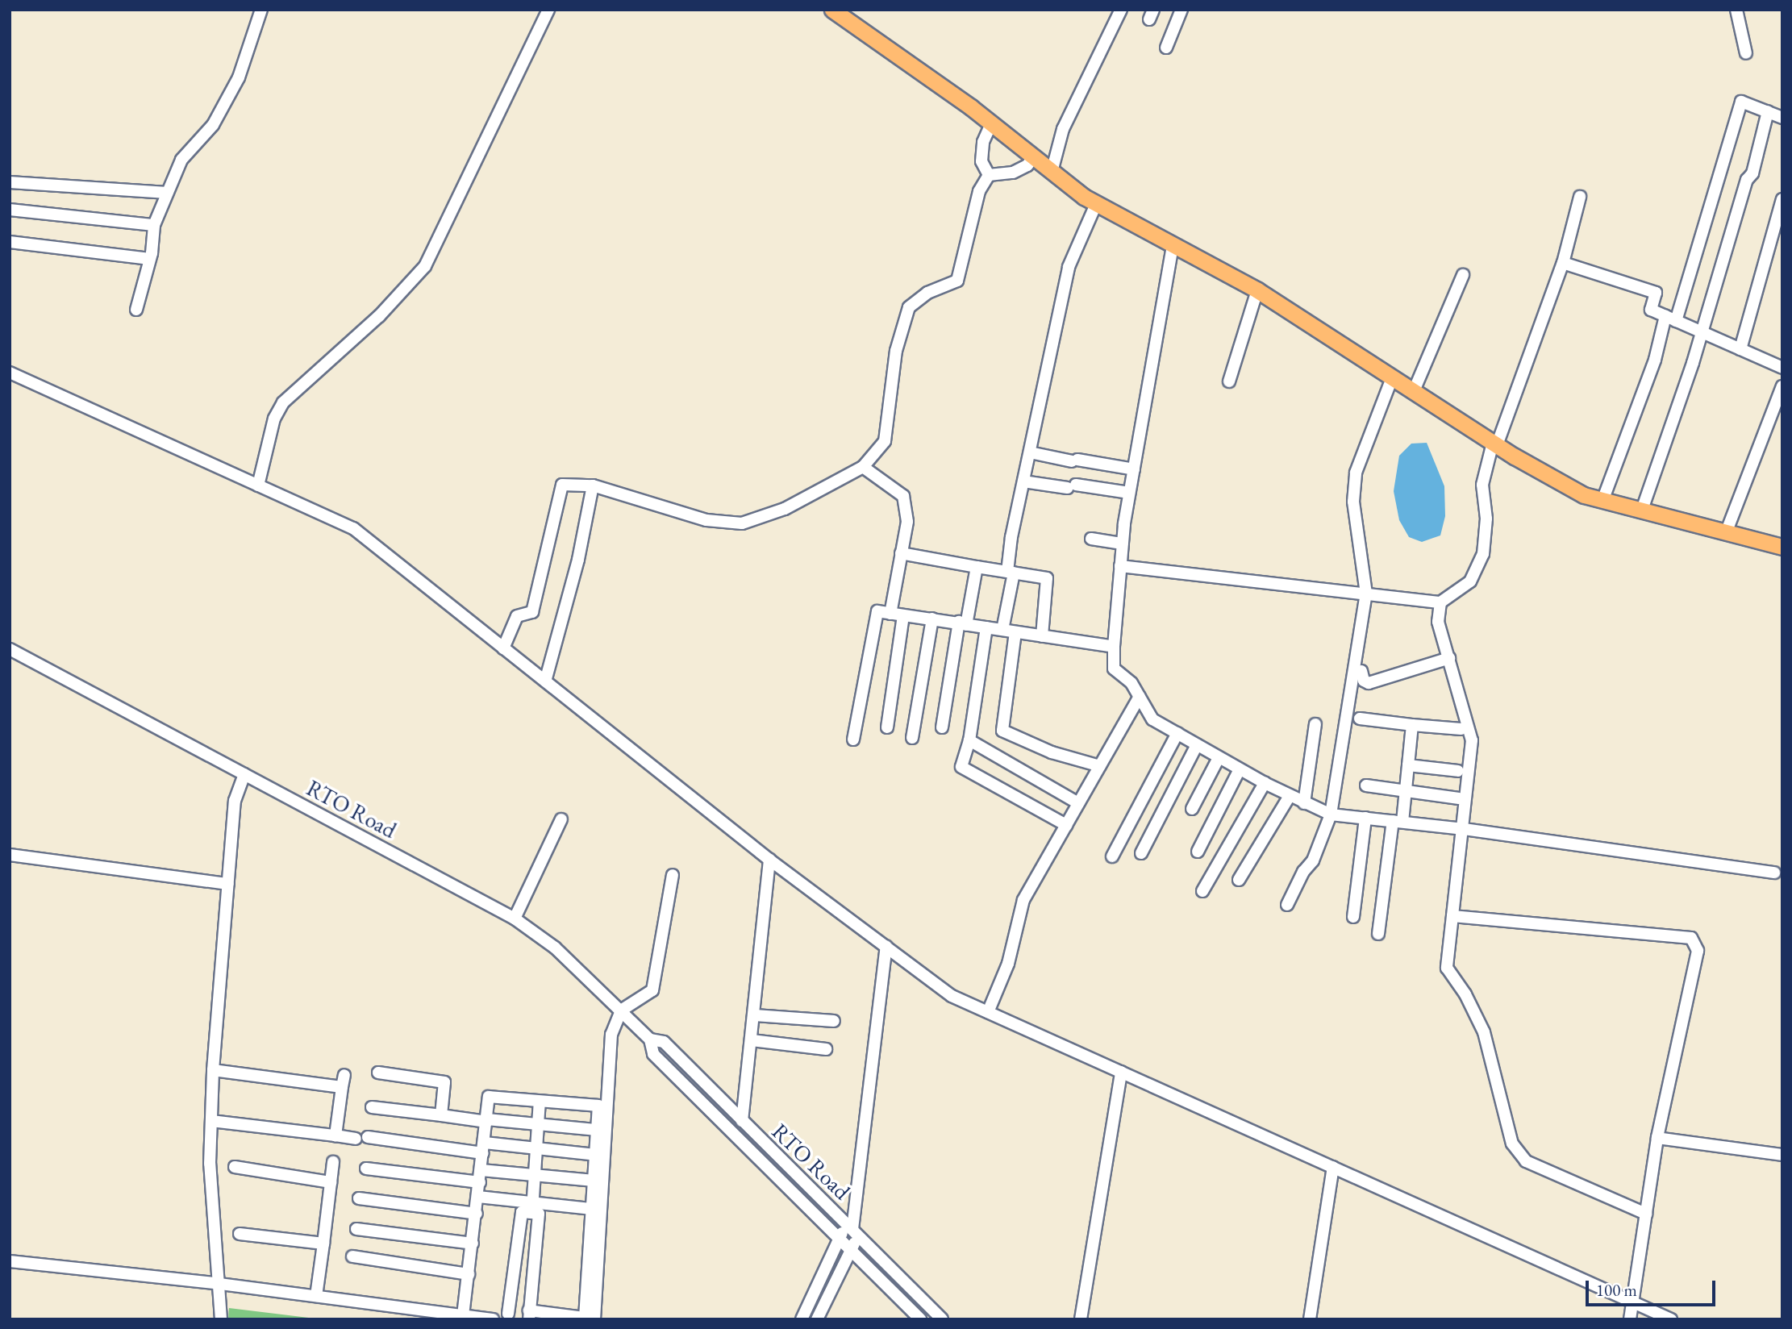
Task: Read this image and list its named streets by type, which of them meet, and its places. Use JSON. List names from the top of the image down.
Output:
{
  "streets": {
    "street": ["RTO Road"]
  },
  "scale_bar": "100 m"
}
